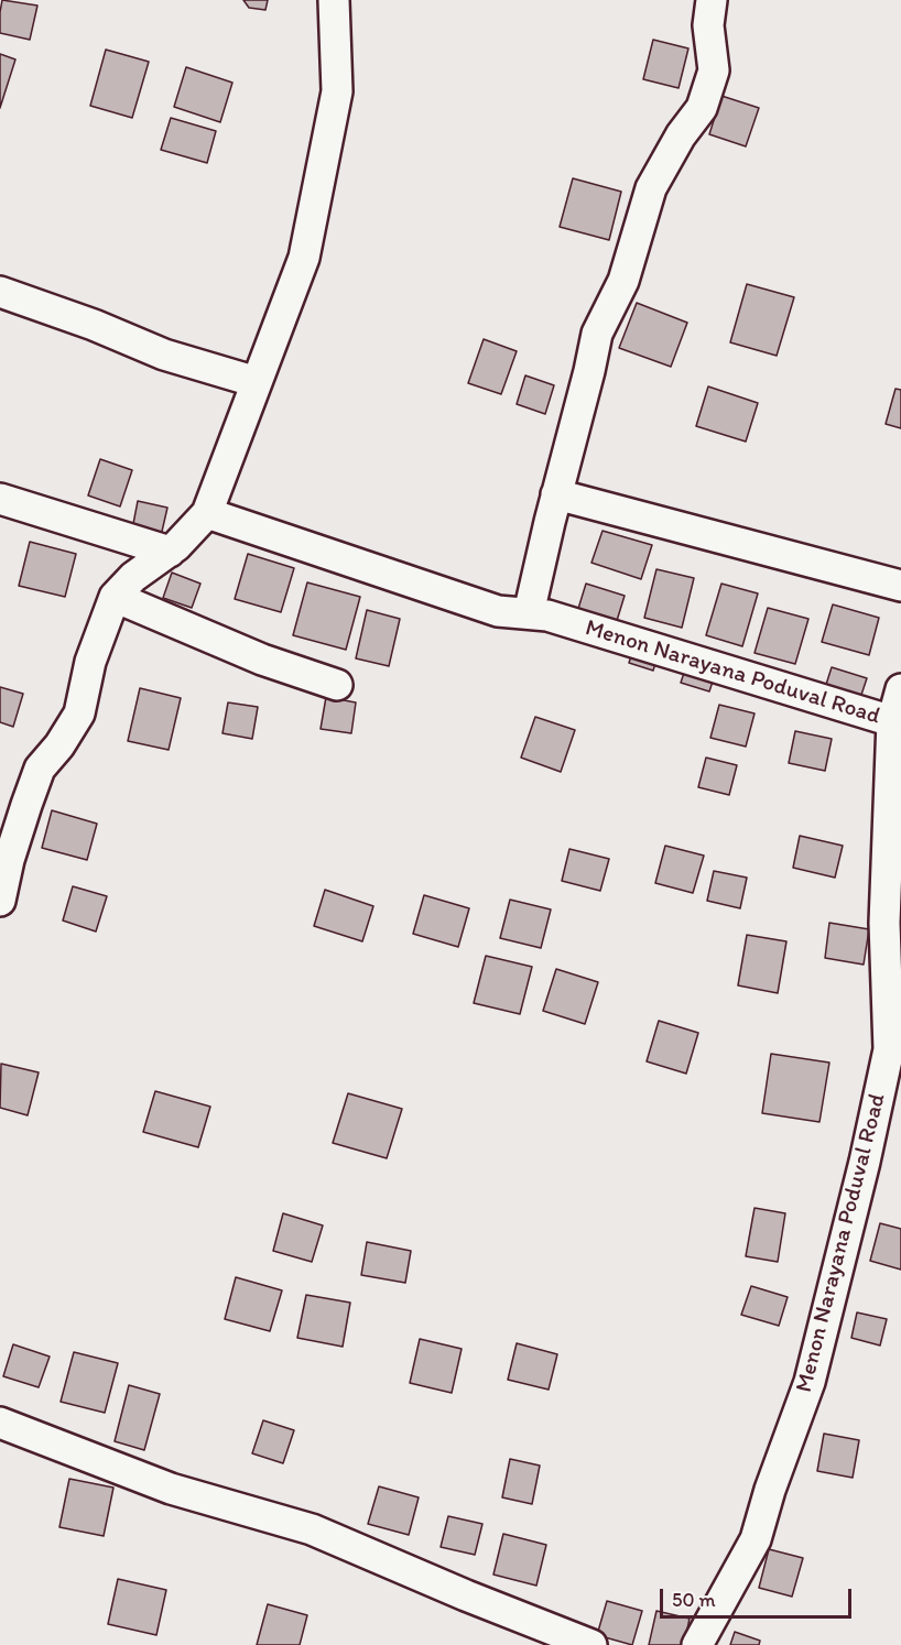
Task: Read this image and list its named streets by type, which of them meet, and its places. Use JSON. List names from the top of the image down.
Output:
{
  "streets": {
    "street": ["Menon Narayana Poduval Road"]
  },
  "scale_bar": "50 m"
}
